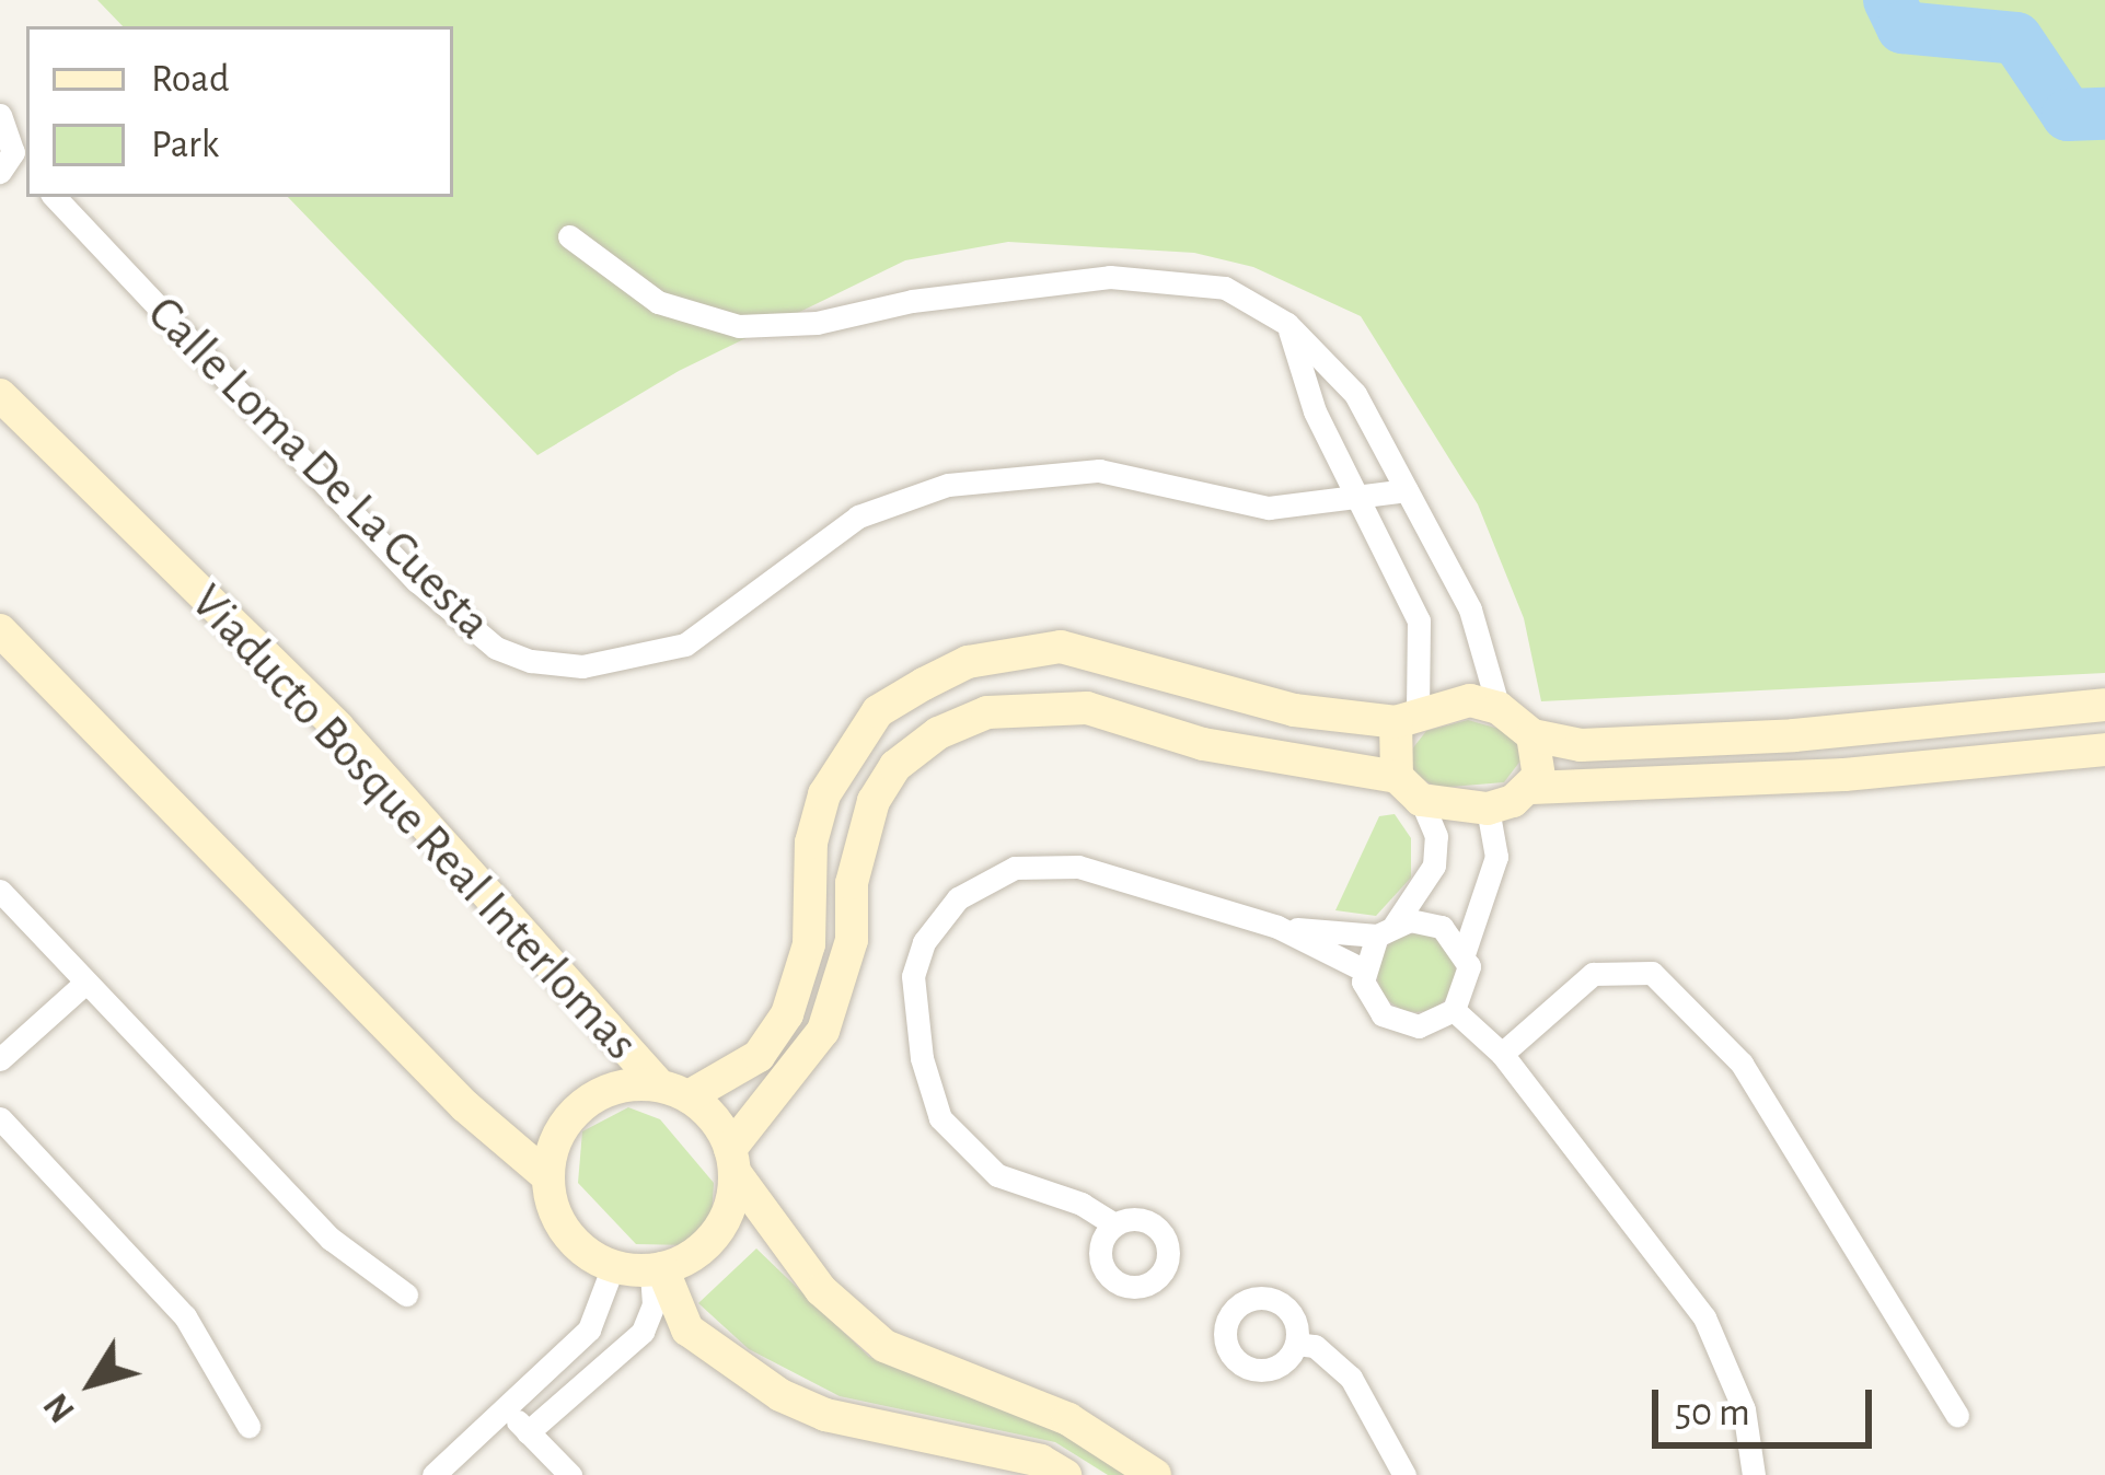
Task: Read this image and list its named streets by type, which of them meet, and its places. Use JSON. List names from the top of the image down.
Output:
{
  "streets": {
    "main road": ["Viaducto Bosque Real Interlomas"],
    "street": ["Calle Loma De La Cuesta"]
  },
  "legend": ["Road", "Park"],
  "scale_bar": "50 m",
  "north": "bottom left"
}
